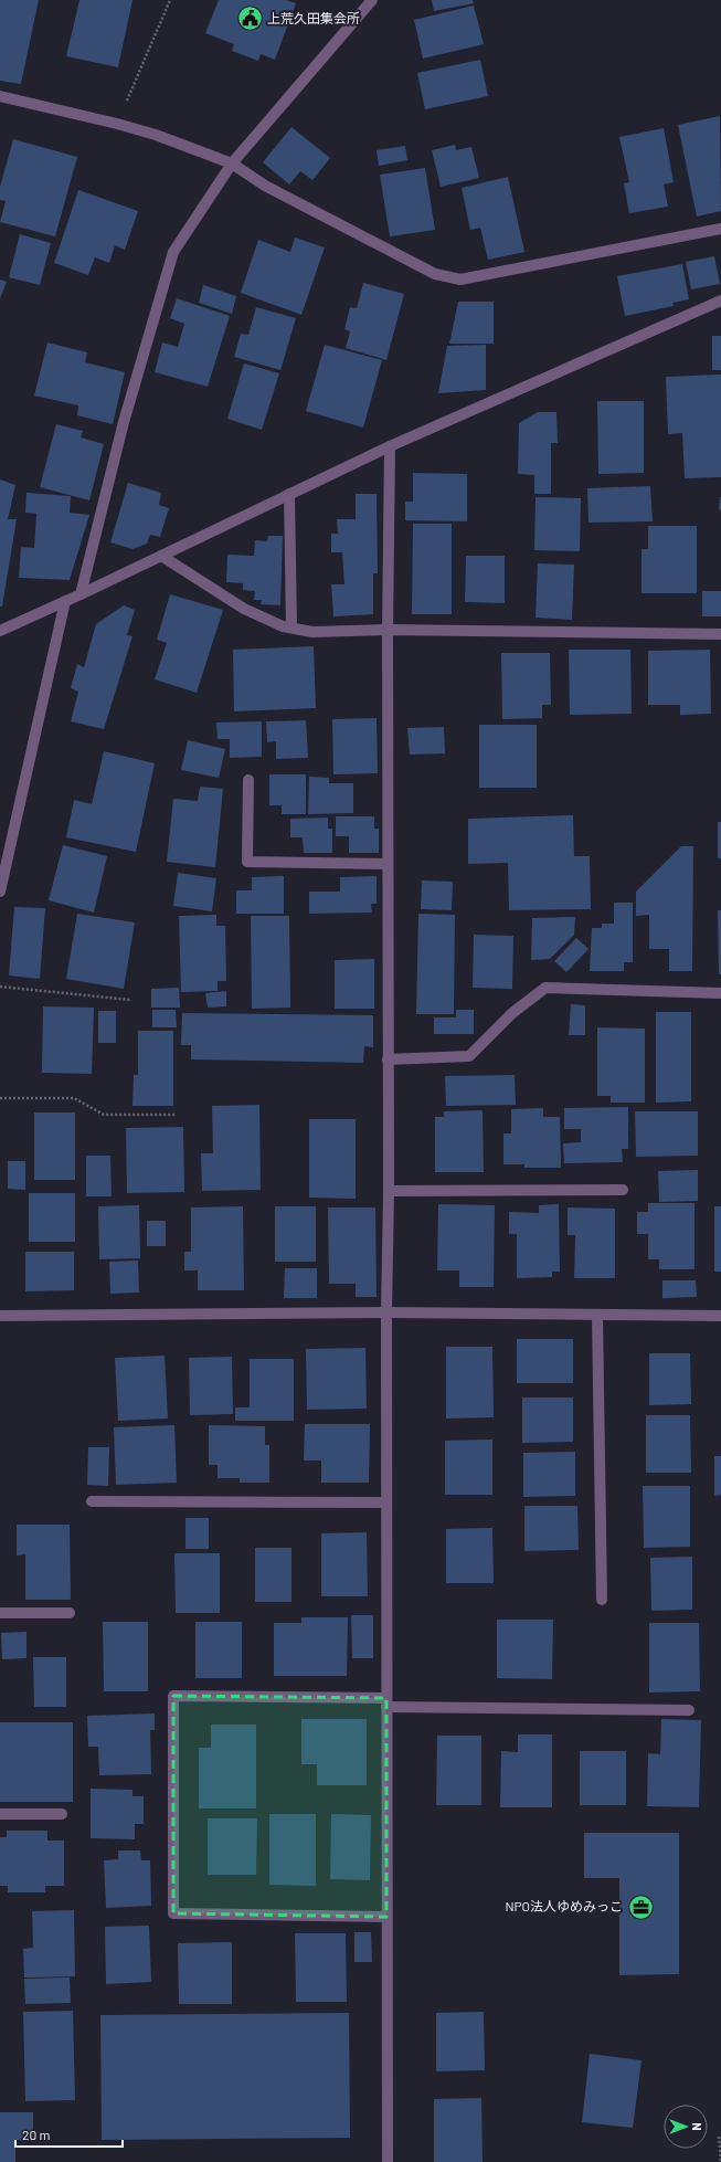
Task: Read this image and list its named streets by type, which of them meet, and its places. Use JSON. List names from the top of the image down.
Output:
{
  "places": {
    "public building": ["上荒久田集会所"],
    "office": ["NPO法人ゆめみっこ"]
  },
  "scale_bar": "20 m",
  "north": "right"
}
